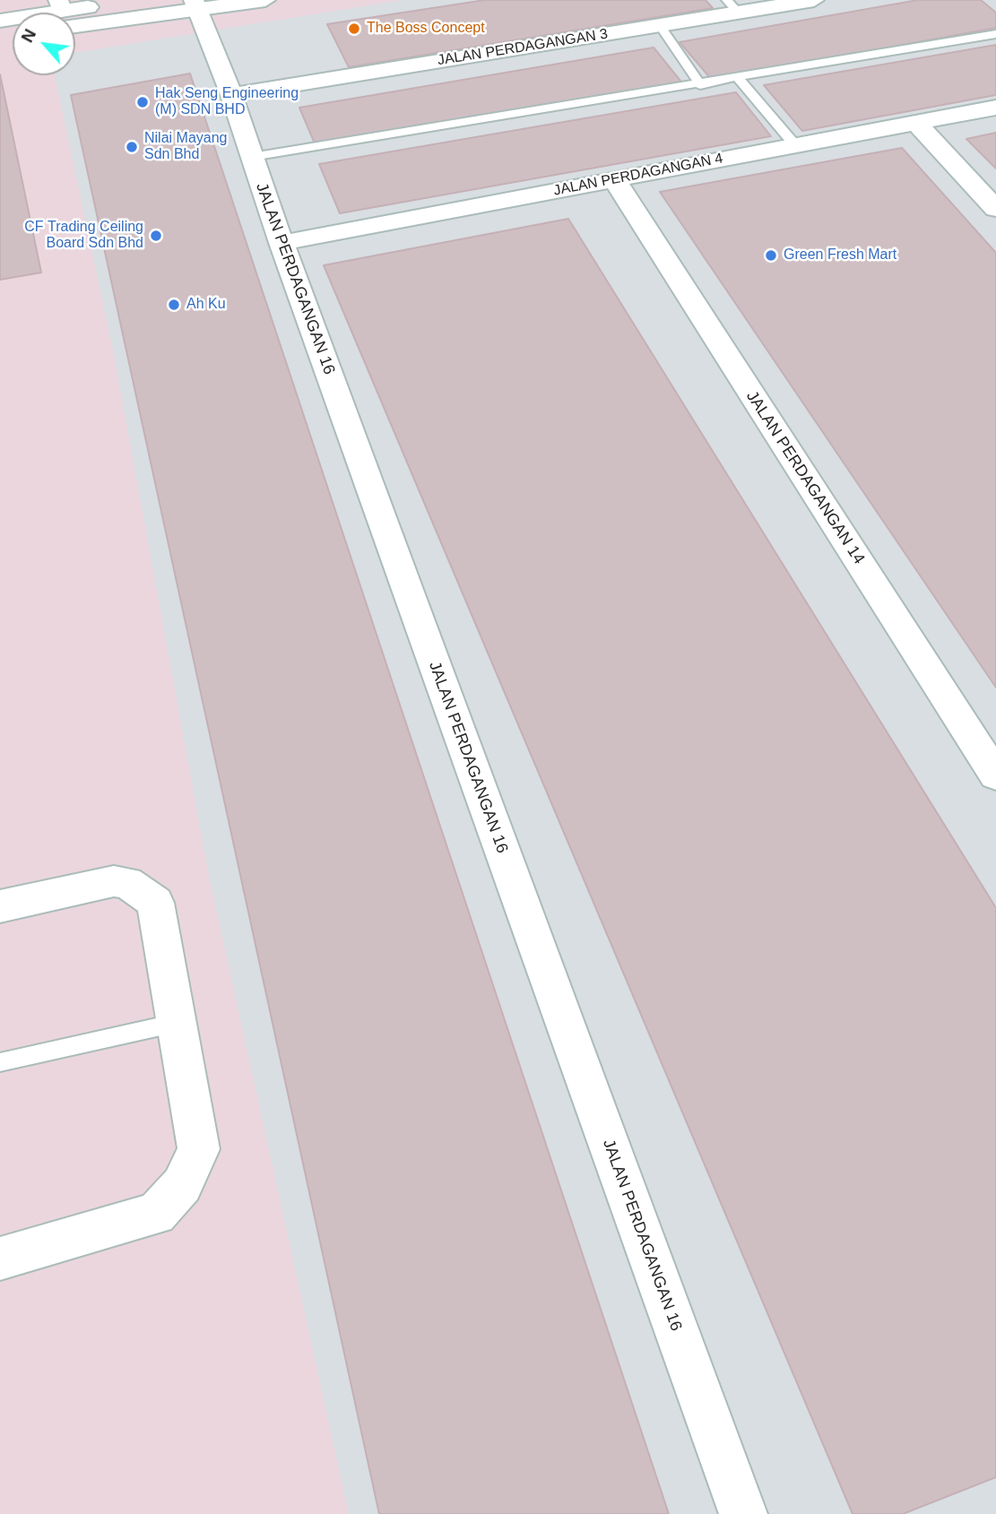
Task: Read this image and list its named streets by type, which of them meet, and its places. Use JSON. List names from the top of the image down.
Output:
{
  "streets": {
    "street": [
      "JALAN PERDAGANGAN 3",
      "JALAN PERDAGANGAN 4",
      "JALAN PERDAGANGAN 16",
      "JALAN PERDAGANGAN 14"
    ]
  },
  "crossings": [
    ["JALAN PERDAGANGAN 3", "JALAN PERDAGANGAN 16"],
    ["JALAN PERDAGANGAN 4", "JALAN PERDAGANGAN 16"],
    ["JALAN PERDAGANGAN 4", "JALAN PERDAGANGAN 14"]
  ],
  "places": [
    "The Boss Concept",
    "Hak Seng Engineering (M) SDN BHD",
    "Nilai Mayang Sdn Bhd",
    "CF Trading Ceiling Board Sdn Bhd",
    "Green Fresh Mart",
    "Ah Ku"
  ],
  "north": "top left"
}
